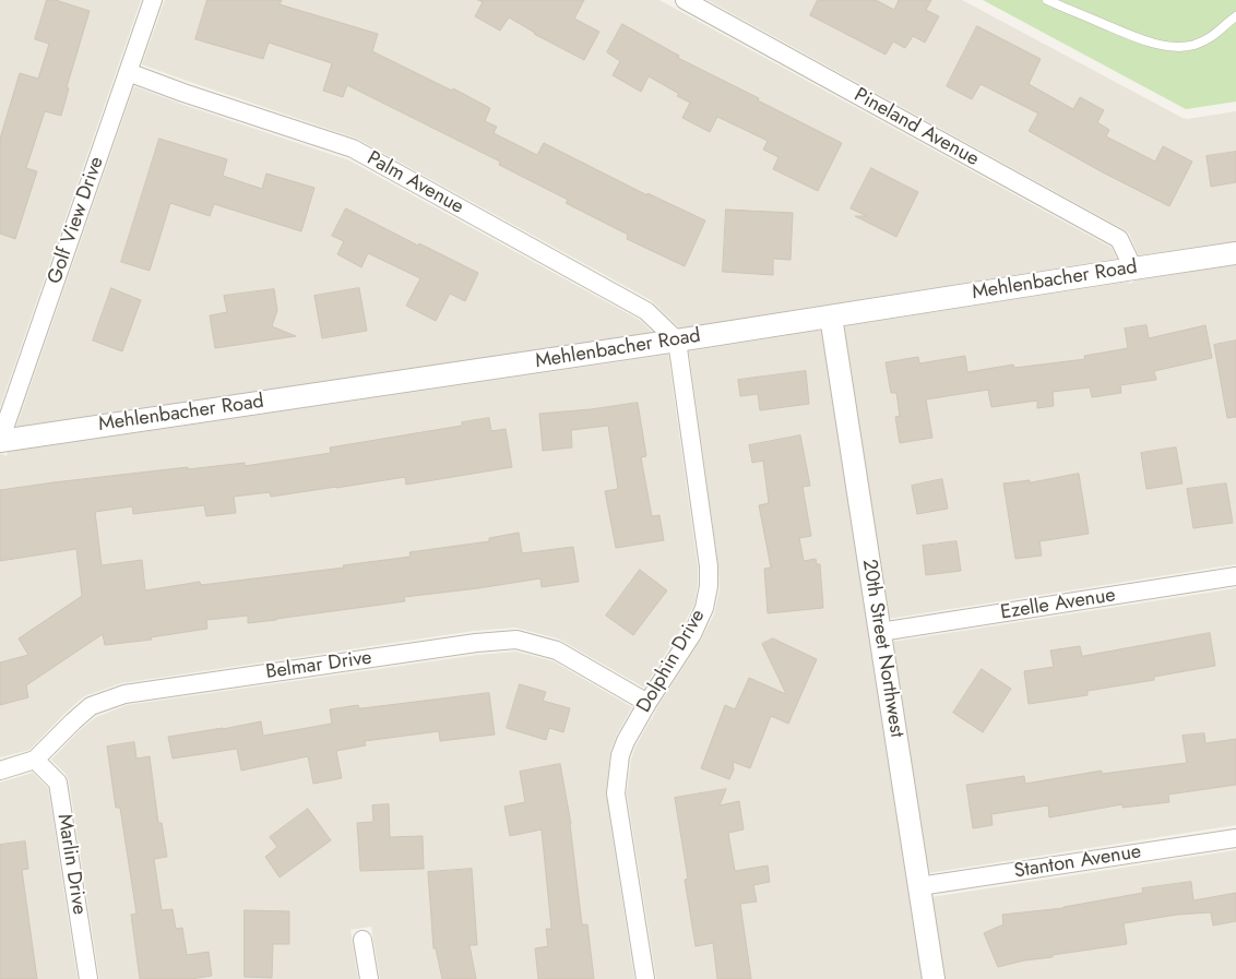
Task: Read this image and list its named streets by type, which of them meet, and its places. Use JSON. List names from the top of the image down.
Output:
{
  "streets": {
    "street": [
      "Pineland Avenue",
      "Palm Avenue",
      "Golf View Drive",
      "Mehlenbacher Road",
      "Ezelle Avenue",
      "20th Street Northwest",
      "Dolphin Drive",
      "Belmar Drive",
      "Stanton Avenue",
      "Marlin Drive"
    ]
  },
  "crossings": [
    ["Pineland Avenue", "Mehlenbacher Road"],
    ["Palm Avenue", "Golf View Drive"],
    ["Palm Avenue", "Mehlenbacher Road"],
    ["Palm Avenue", "Dolphin Drive"],
    ["Golf View Drive", "Mehlenbacher Road"],
    ["Mehlenbacher Road", "20th Street Northwest"],
    ["Mehlenbacher Road", "Dolphin Drive"],
    ["Ezelle Avenue", "20th Street Northwest"],
    ["20th Street Northwest", "Stanton Avenue"],
    ["Dolphin Drive", "Belmar Drive"],
    ["Belmar Drive", "Marlin Drive"]
  ]
}
